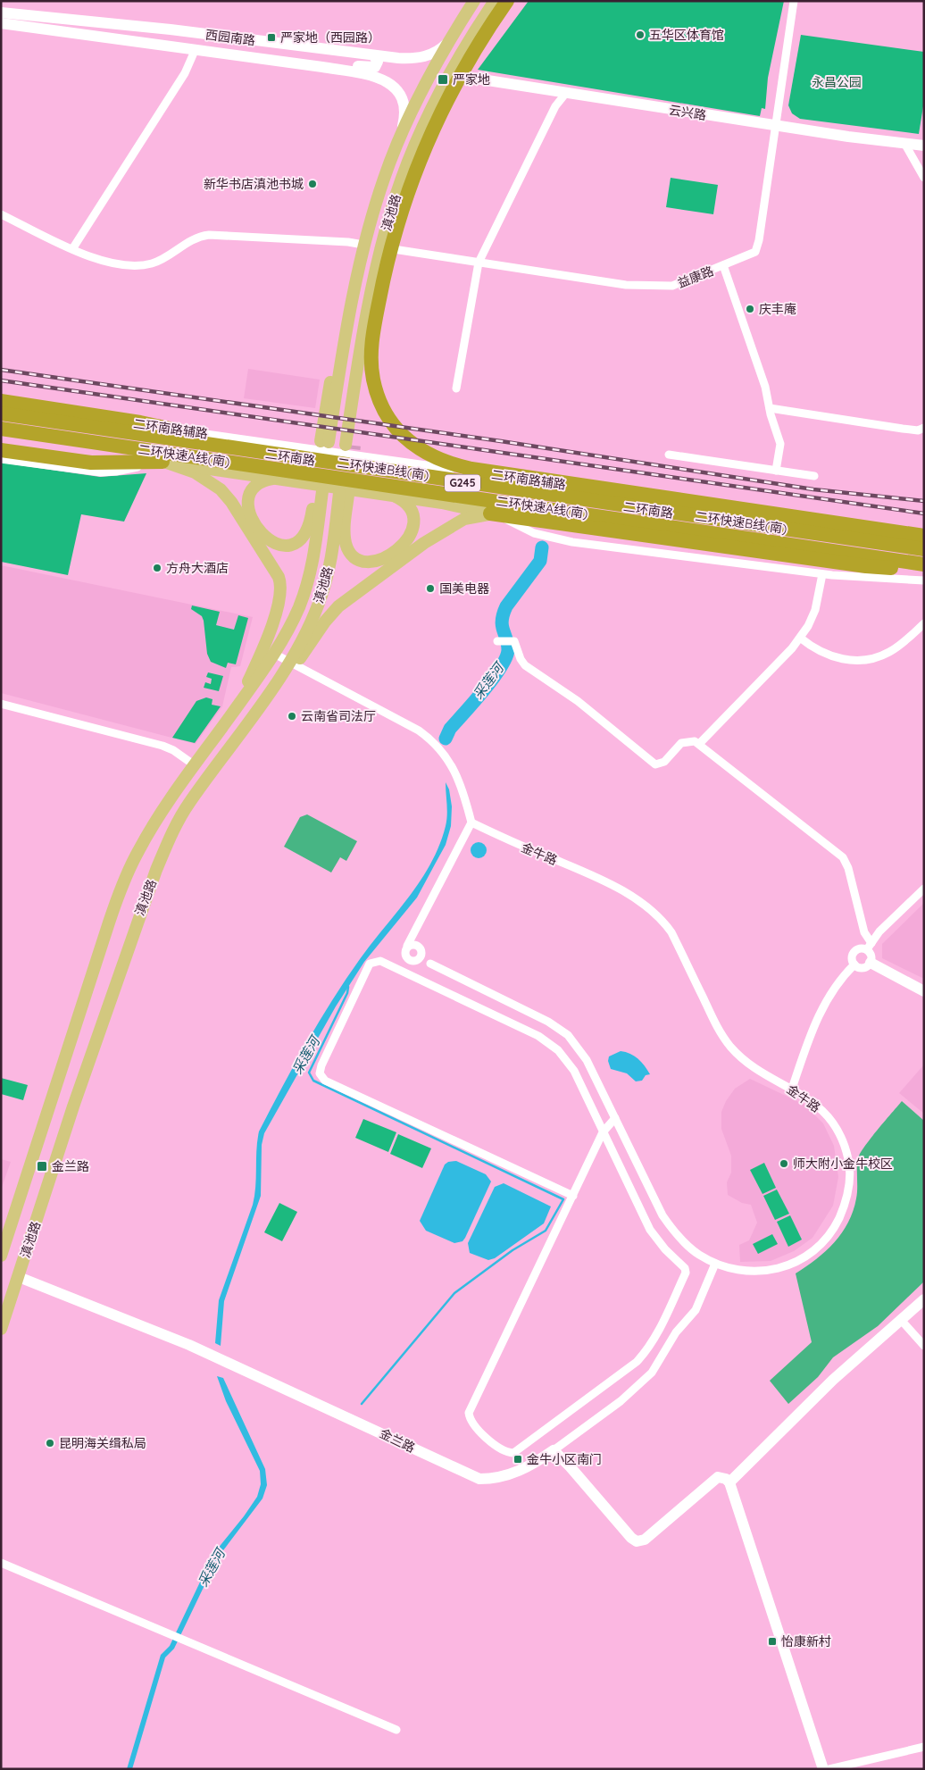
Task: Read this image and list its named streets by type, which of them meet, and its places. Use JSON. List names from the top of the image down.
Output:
{
  "streets": {
    "highway": ["二环快速A线(南)", "二环快速B线(南)"],
    "main road": ["滇池路", "二环南路", "G245"],
    "street": [
      "西园南路",
      "云兴路",
      "益康路",
      "二环南路辅路",
      "金牛路",
      "金兰路"
    ]
  },
  "crossings": [
    ["西园南路", "滇池路"],
    ["云兴路", "滇池路"],
    ["云兴路", "益康路"],
    ["滇池路", "益康路"],
    ["滇池路", "金兰路"],
    ["二环快速A线(南)", "二环南路"],
    ["二环南路", "二环快速B线(南)"]
  ],
  "water": ["采莲河"],
  "parks": ["永昌公园"],
  "places": {
    "other": [
      "五华区体育馆",
      "新华书店滇池书城",
      "庆丰庵",
      "方舟大酒店",
      "国美电器",
      "云南省司法厅",
      "师大附小金牛校区",
      "昆明海关缉私局"
    ],
    "transit": [
      "严家地（西园路）",
      "严家地",
      "金兰路",
      "金牛小区南门",
      "怡康新村"
    ]
  }
}
